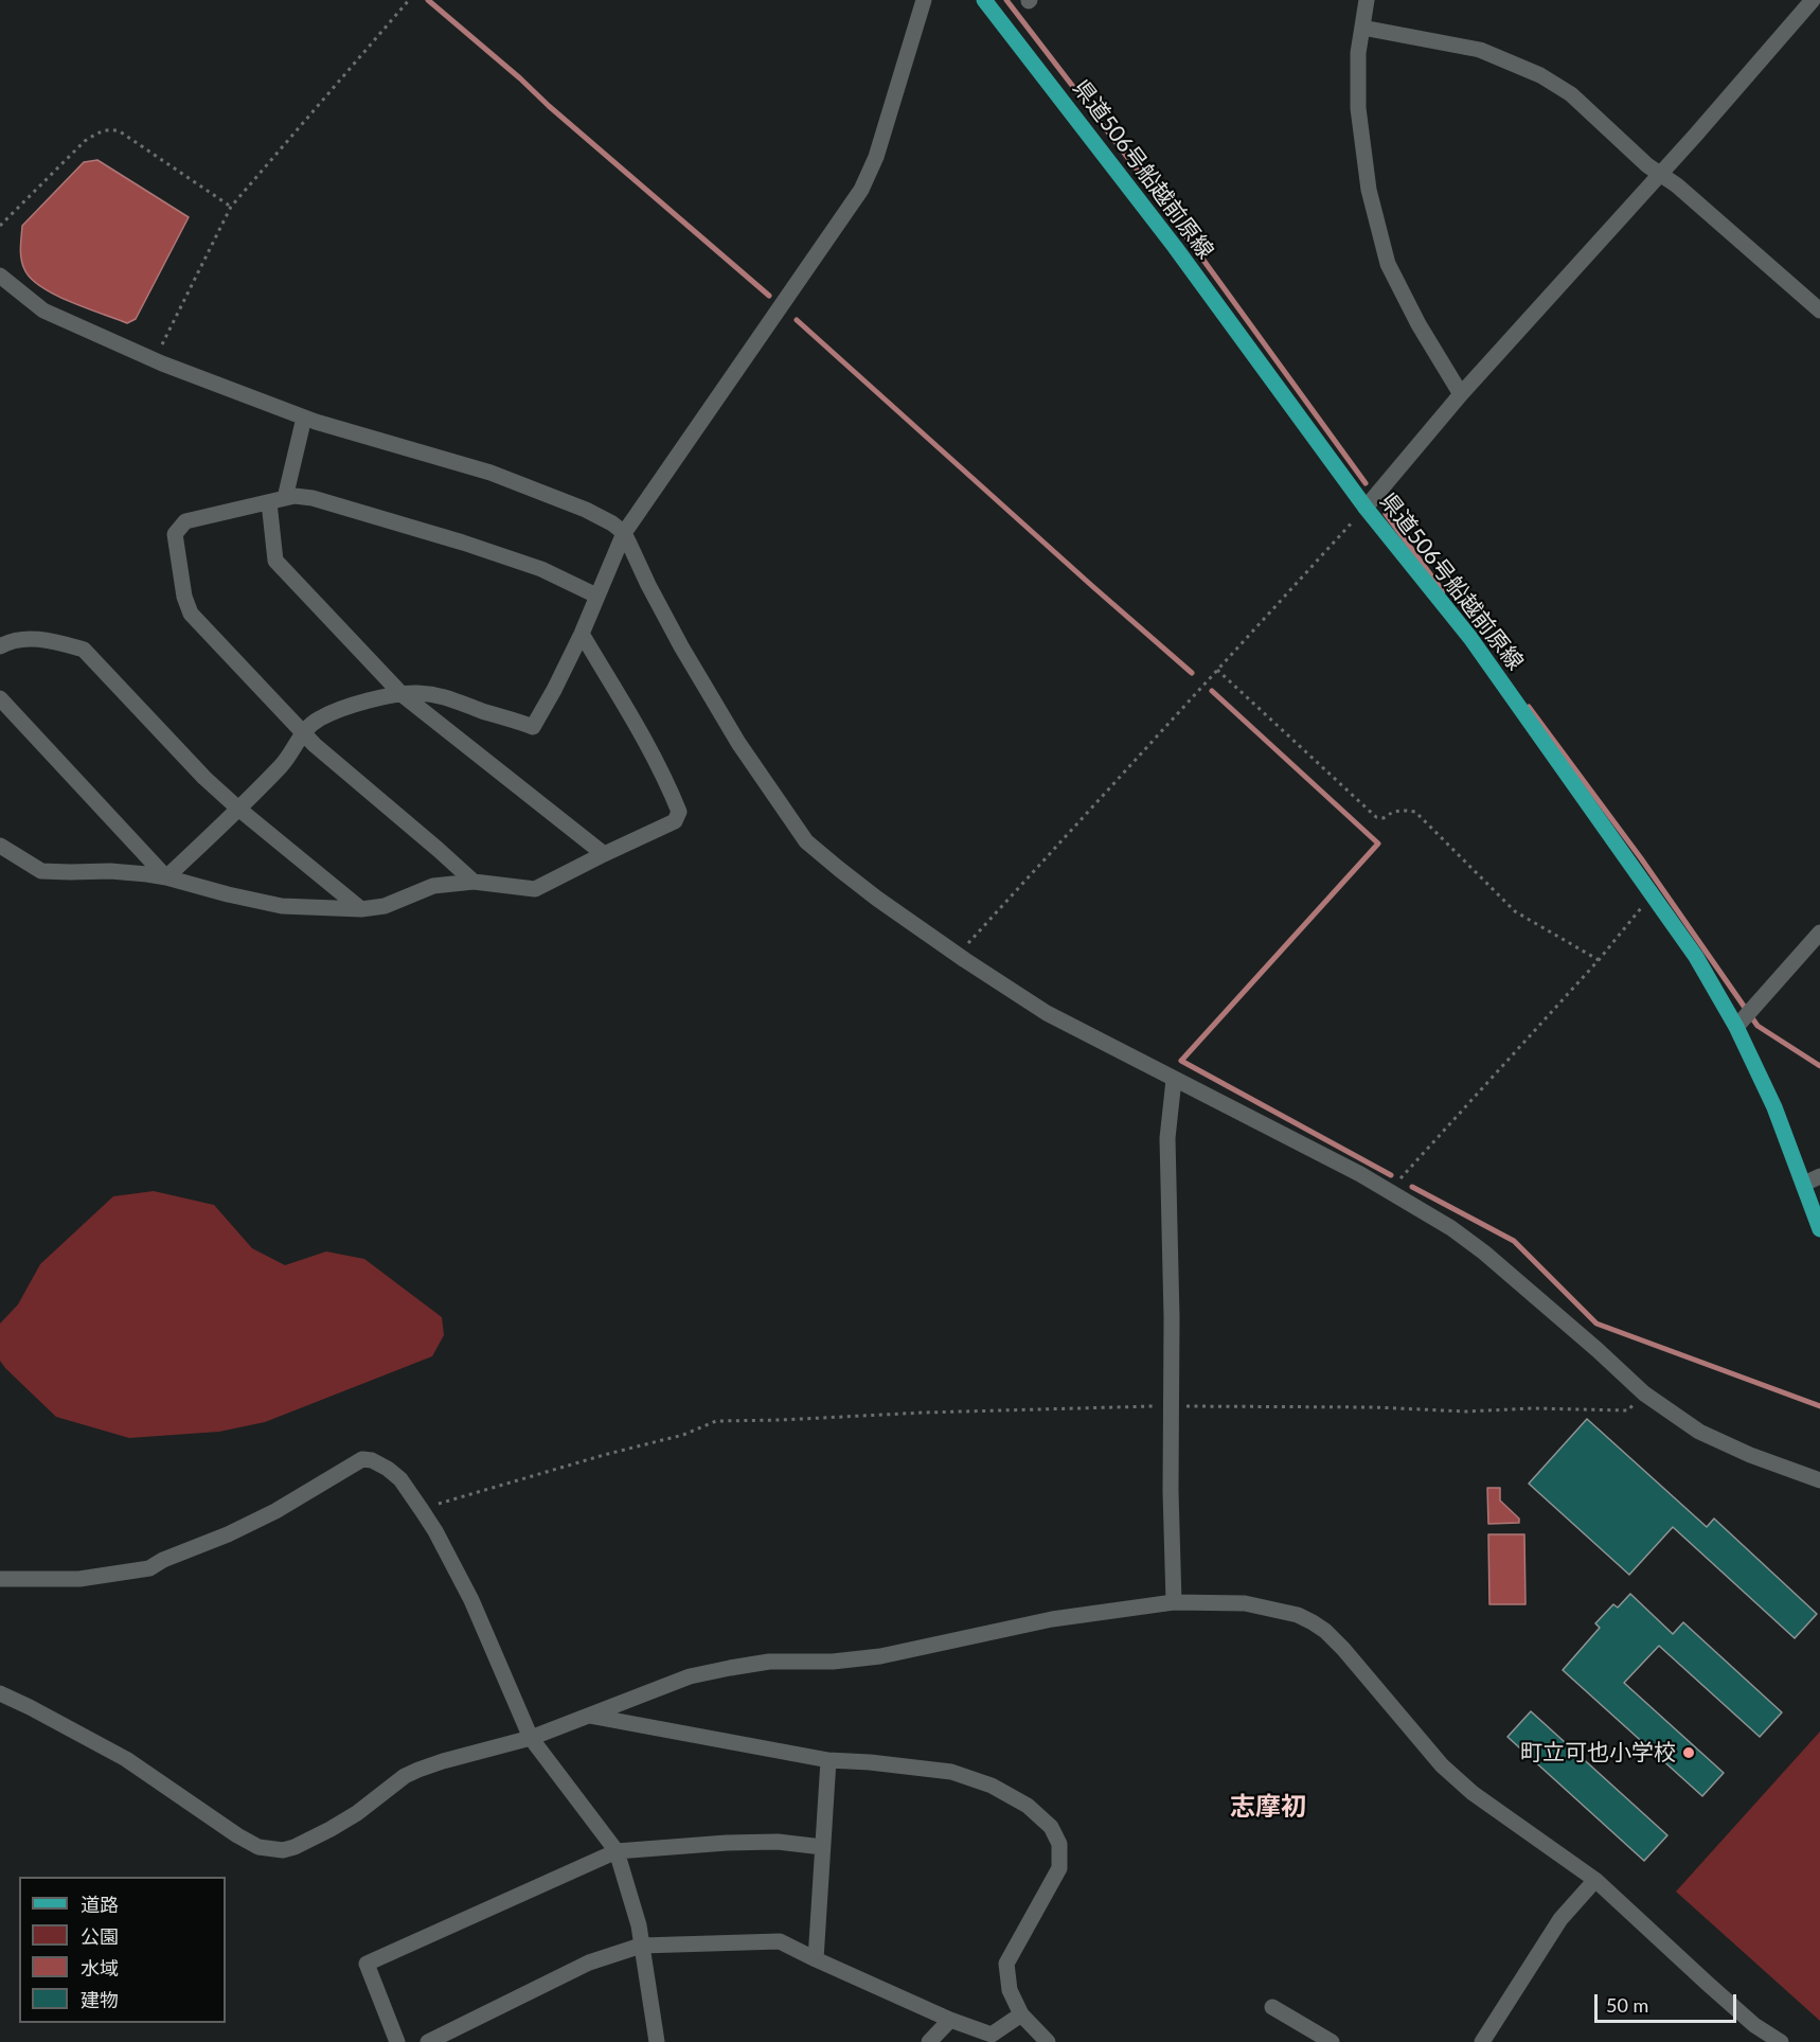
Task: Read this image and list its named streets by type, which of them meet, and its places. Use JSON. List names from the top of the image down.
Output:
{
  "streets": {
    "main road": ["県道506号船越前原線"]
  },
  "districts": ["志摩初"],
  "places": ["町立可也小学校"],
  "legend": [
    "道路",
    "公園",
    "水域",
    "建物"
  ],
  "scale_bar": "50 m"
}
